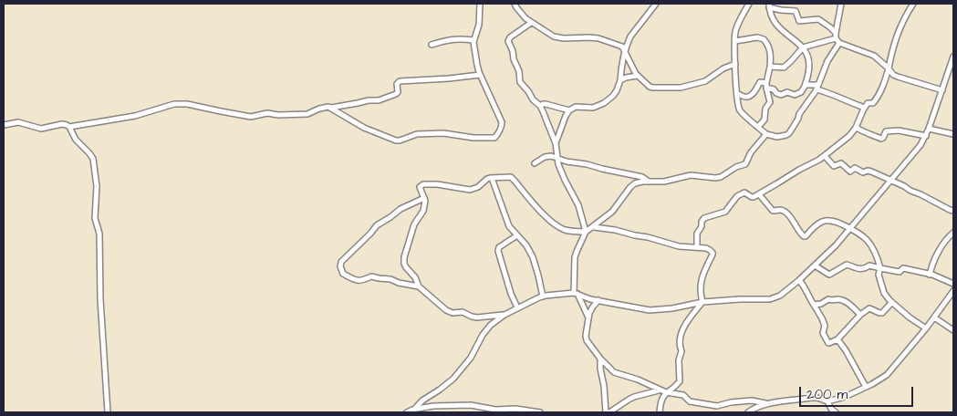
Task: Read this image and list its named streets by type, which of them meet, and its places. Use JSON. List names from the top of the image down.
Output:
{
  "scale_bar": "200 m"
}
